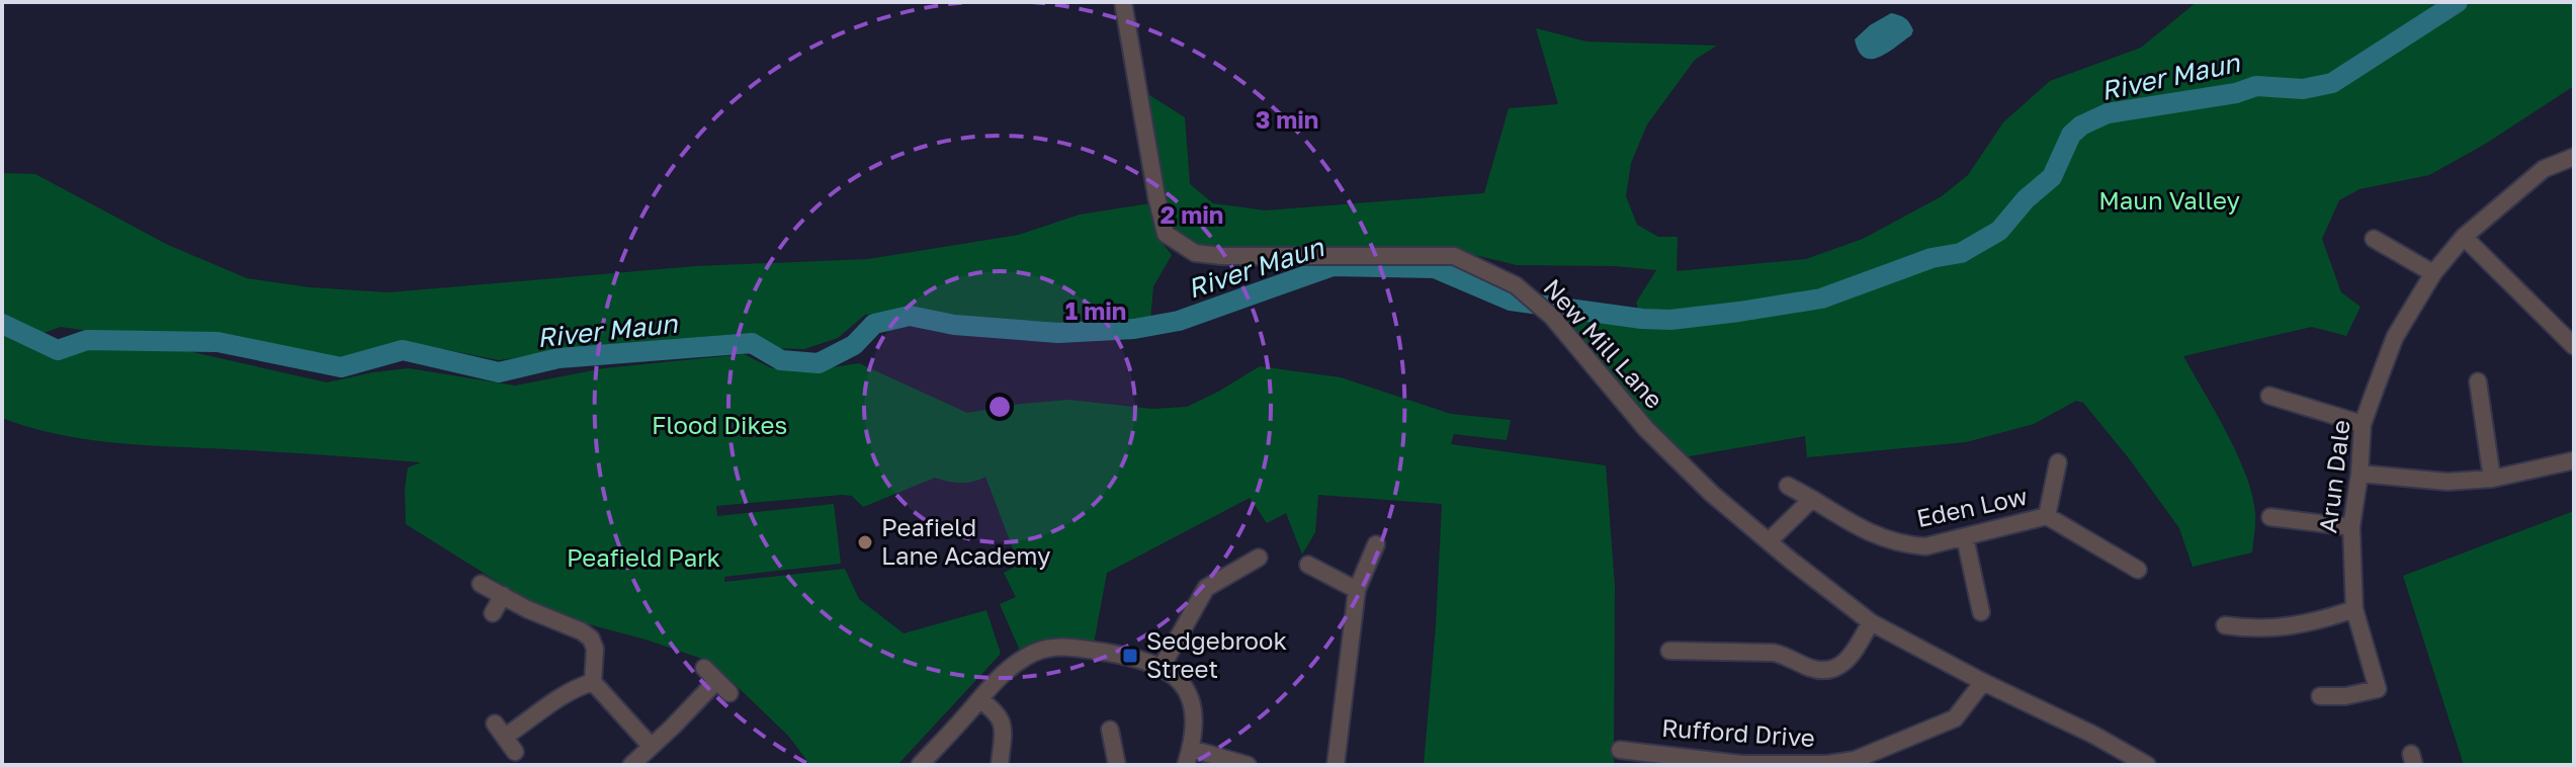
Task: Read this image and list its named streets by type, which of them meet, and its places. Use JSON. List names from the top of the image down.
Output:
{
  "streets": {
    "street": [
      "New Mill Lane",
      "Arun Dale",
      "Eden Low",
      "Rufford Drive"
    ]
  },
  "crossings": [
    ["New Mill Lane", "Rufford Drive"]
  ],
  "water": ["River Maun"],
  "parks": ["Maun Valley", "Flood Dikes", "Peafield Park"],
  "places": {
    "other": ["Peafield Lane Academy"],
    "transit": ["Sedgebrook Street"]
  },
  "rings": ["3 min", "2 min", "1 min"]
}
